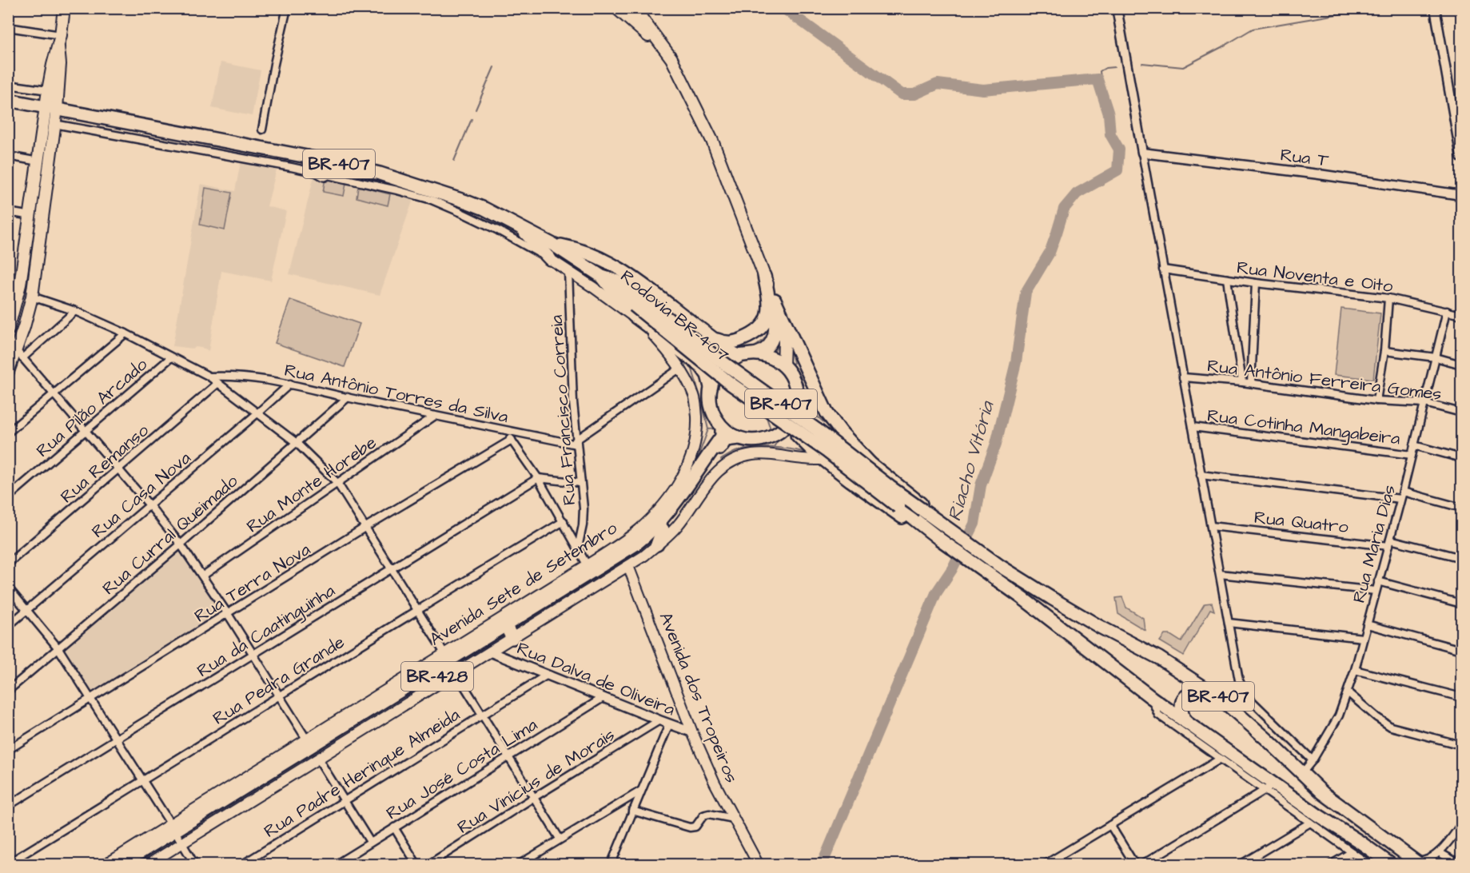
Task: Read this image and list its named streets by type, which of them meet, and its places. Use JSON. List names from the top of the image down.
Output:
{
  "streets": {
    "highway": [
      "BR-407",
      "Rodovia BR-407",
      "Avenida Sete de Setembro",
      "BR-428"
    ],
    "main road": ["Avenida dos Tropeiros"],
    "street": [
      "Rua T",
      "Rua Noventa e Oito",
      "Rua Antônio Ferreira Gomes",
      "Rua Antônio Torres da Silva",
      "Rua Pilão Arcado",
      "Rua Francisco Correia",
      "Rua Cotinha Mangabeira",
      "Rua Remanso",
      "Rua Monte Horebe",
      "Rua Casa Nova",
      "Rua Quatro",
      "Rua Curral Queimado",
      "Rua Maria Dias",
      "Rua Terra Nova",
      "Rua da Caatinguinha",
      "Rua Dalva de Oliveira",
      "Rua Pedra Grande",
      "Rua José Costa Lima",
      "Rua Padre Herinque Almeida",
      "Rua Vinícius de Morais"
    ]
  },
  "crossings": [
    ["BR-407", "Rodovia BR-407"],
    ["BR-407", "Rua Maria Dias"],
    ["BR-407", "Avenida Sete de Setembro"],
    ["Rua Noventa e Oito", "Rua Maria Dias"],
    ["Rodovia BR-407", "Avenida Sete de Setembro"],
    ["Rua Antônio Ferreira Gomes", "Rua Maria Dias"],
    ["Rua Antônio Torres da Silva", "Rua Francisco Correia"],
    ["Rua Antônio Torres da Silva", "Rua Monte Horebe"],
    ["Rua Antônio Torres da Silva", "Rua Casa Nova"],
    ["Rua Antônio Torres da Silva", "Rua Curral Queimado"],
    ["Rua Francisco Correia", "Avenida Sete de Setembro"],
    ["Rua Cotinha Mangabeira", "Rua Maria Dias"],
    ["Rua Quatro", "Rua Maria Dias"],
    ["Avenida Sete de Setembro", "Rua Dalva de Oliveira"],
    ["Avenida Sete de Setembro", "Avenida dos Tropeiros"],
    ["Rua Dalva de Oliveira", "Avenida dos Tropeiros"],
    ["Rua Dalva de Oliveira", "Rua José Costa Lima"],
    ["Rua Dalva de Oliveira", "Rua Padre Herinque Almeida"],
    ["Rua Dalva de Oliveira", "Rua Vinícius de Morais"]
  ],
  "water": ["Riacho Vitória"]
}
